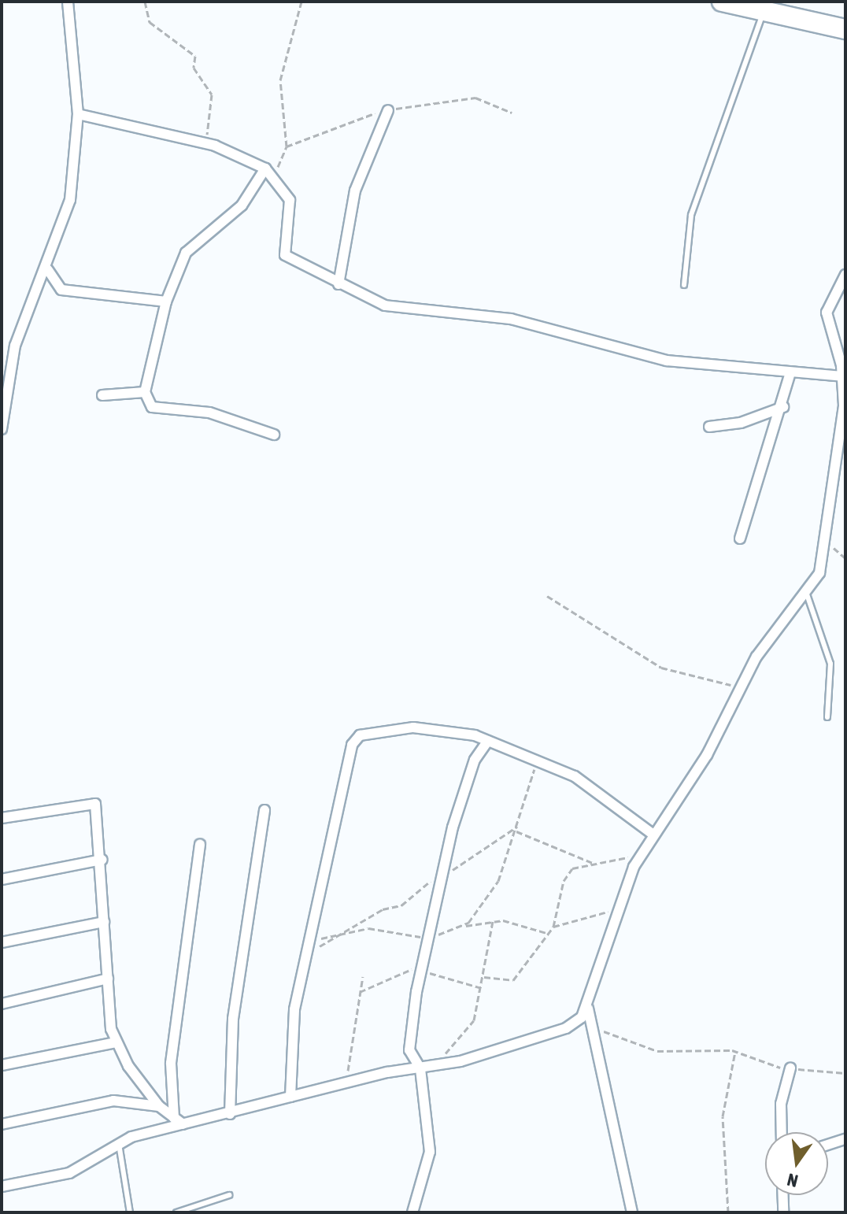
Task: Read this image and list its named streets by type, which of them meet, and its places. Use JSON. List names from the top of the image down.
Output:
{
  "north": "bottom"
}
